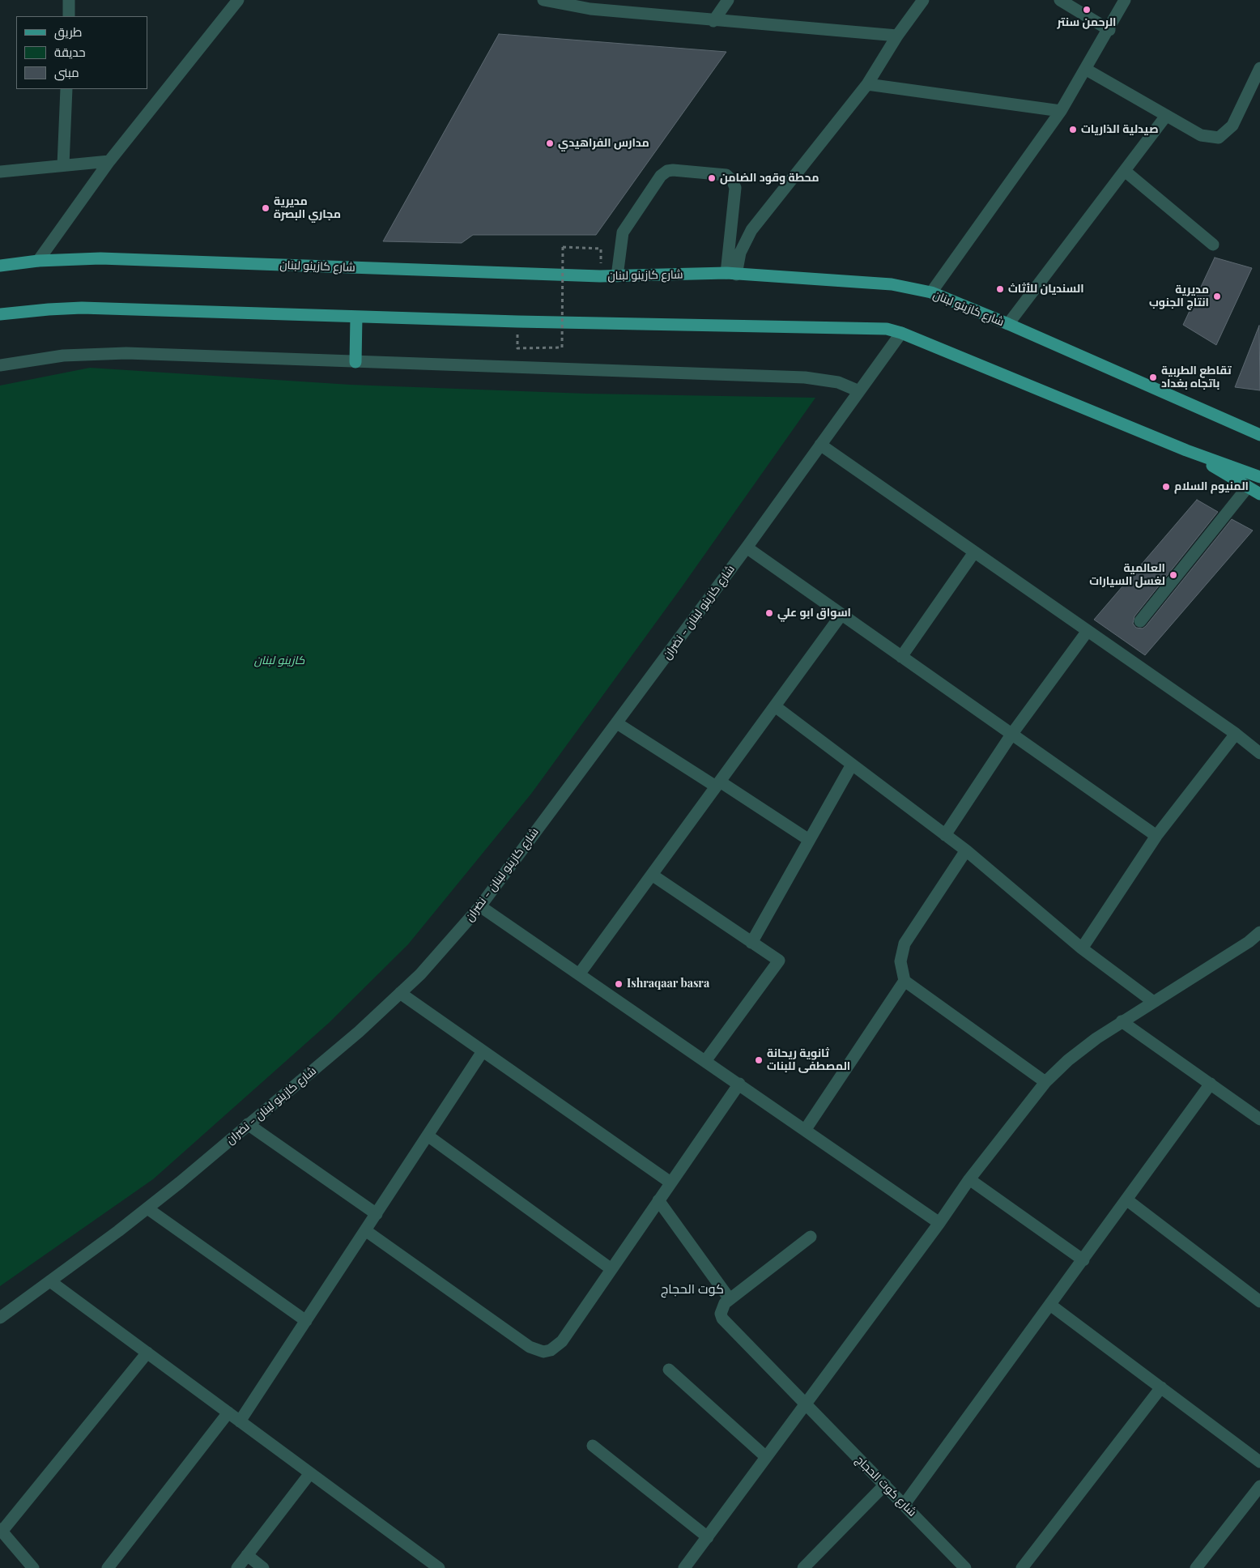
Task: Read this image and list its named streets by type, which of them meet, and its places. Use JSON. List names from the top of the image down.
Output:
{
  "streets": {
    "main road": ["شارع كازينو لبنان"],
    "street": ["شارع كازينو لبنان - نضران", "شارع كوت الحجاج"]
  },
  "districts": ["كوت الحجاج"],
  "parks": ["كازينو لبنان"],
  "places": [
    "الرحمن سنتر",
    "صيدلية الذاريات",
    "مدارس الفراهيدي",
    "محطة وقود الضامن",
    "مديرية مجاري البصرة",
    "السنديان للأثاث",
    "مديرية انتاج الجنوب",
    "تقاطع الطربية باتجاه بغداد",
    "المنيوم السلام",
    "العالمية لغسل السيارات",
    "اسواق ابو علي",
    "Ishraqaar basra",
    "ثانوية ريحانة المصطفى للبنات"
  ],
  "legend": ["طريق", "حديقة", "مبنى"]
}
